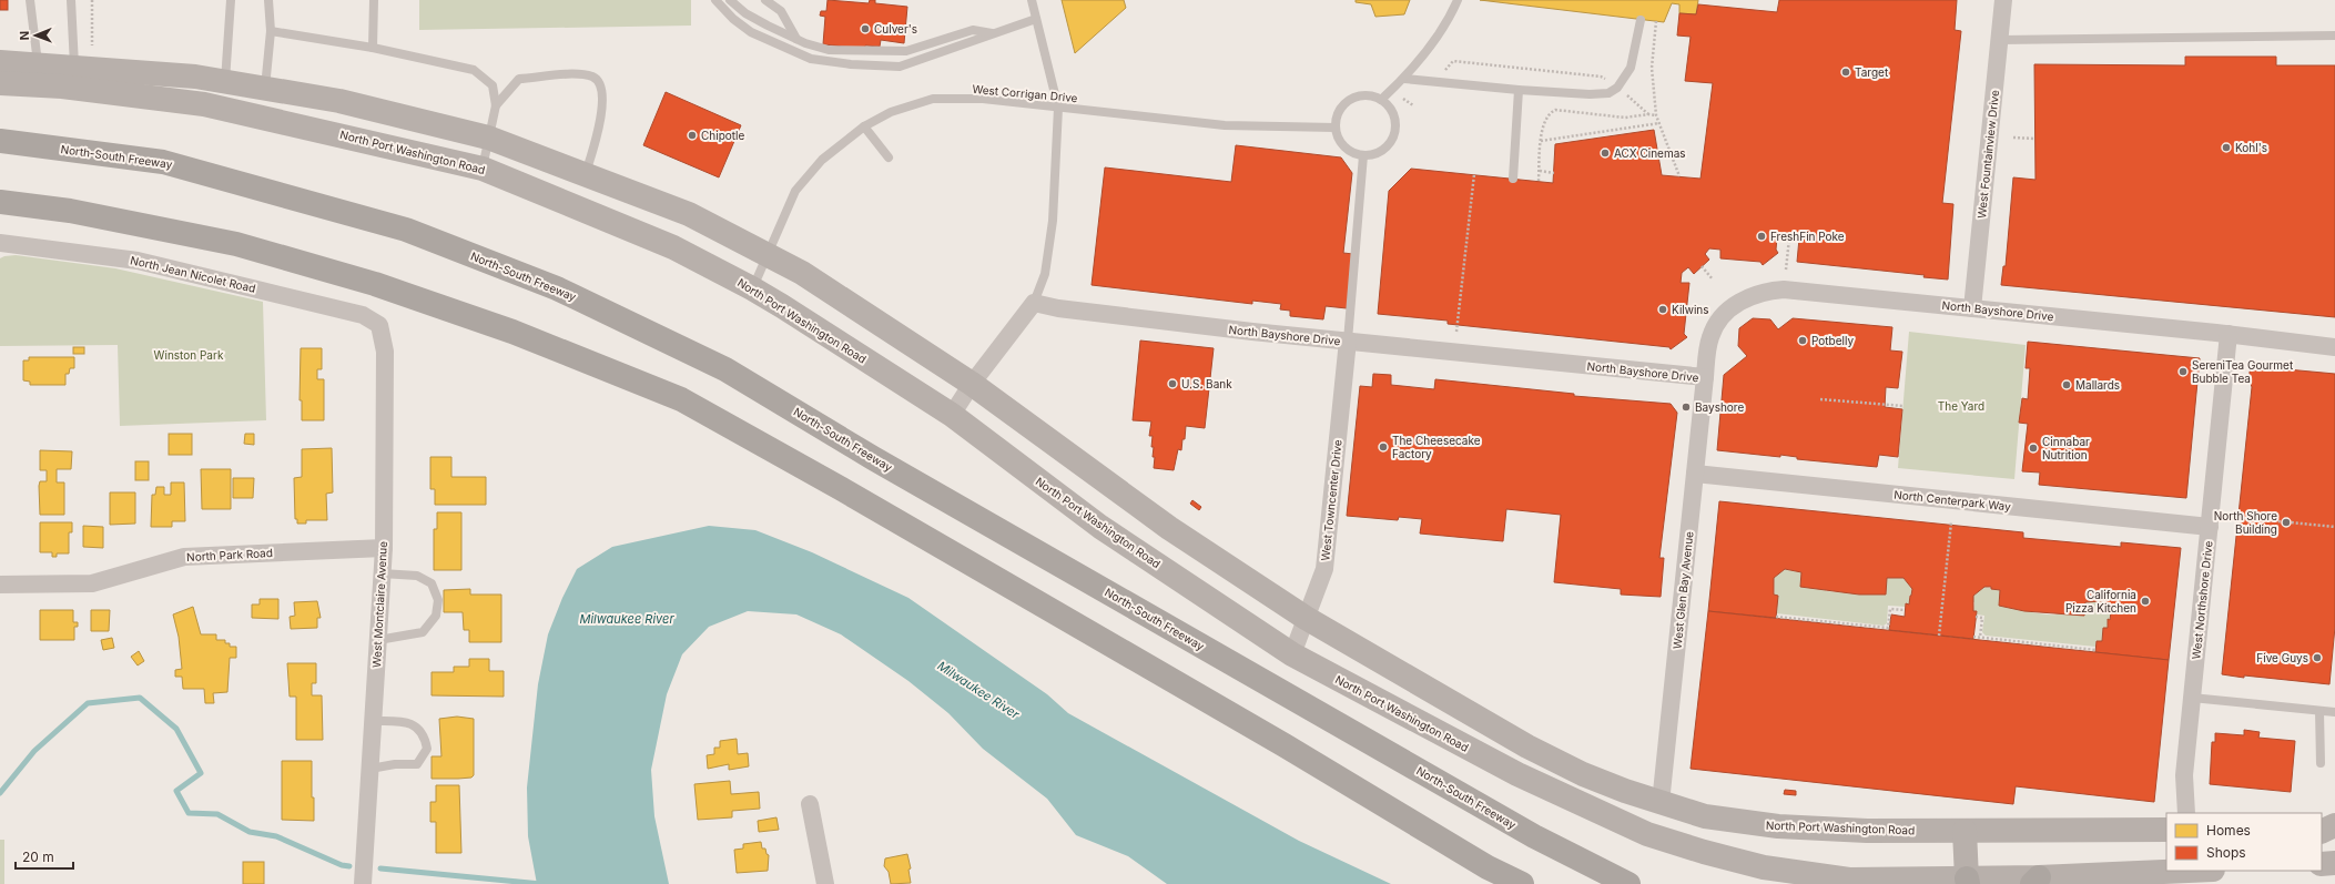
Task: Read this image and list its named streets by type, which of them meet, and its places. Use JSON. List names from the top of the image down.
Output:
{
  "streets": {
    "highway": ["North-South Freeway"],
    "main road": ["North Port Washington Road"],
    "street": [
      "West Fountainview Drive",
      "North Jean Nicolet Road",
      "North Bayshore Drive",
      "West Towncenter Drive",
      "North Centerpark Way",
      "North Park Road",
      "West Glen Bay Avenue",
      "West Northshore Drive",
      "West Montclaire Avenue"
    ],
    "lane": ["West Corrigan Drive"]
  },
  "crossings": [
    ["West Corrigan Drive", "North Port Washington Road"],
    ["North Port Washington Road", "West Towncenter Drive"],
    ["North Port Washington Road", "West Glen Bay Avenue"],
    ["West Fountainview Drive", "North Bayshore Drive"],
    ["North Jean Nicolet Road", "West Montclaire Avenue"],
    ["North Bayshore Drive", "West Towncenter Drive"],
    ["North Bayshore Drive", "West Glen Bay Avenue"],
    ["North Bayshore Drive", "West Northshore Drive"],
    ["North Centerpark Way", "West Glen Bay Avenue"],
    ["North Centerpark Way", "West Northshore Drive"],
    ["North Park Road", "West Montclaire Avenue"]
  ],
  "water": ["Milwaukee River"],
  "parks": ["Winston Park", "The Yard"],
  "places": [
    "Culver's",
    "Target",
    "Chipotle",
    "Kohl's",
    "ACX Cinemas",
    "FreshFin Poke",
    "Kilwins",
    "Potbelly",
    "SereniTea Gourmet Bubble Tea",
    "U.S. Bank",
    "Mallards",
    "Bayshore",
    "The Cheesecake Factory",
    "Cinnabar Nutrition",
    "North Shore Building",
    "California Pizza Kitchen",
    "Five Guys"
  ],
  "legend": ["Homes", "Shops"],
  "scale_bar": "20 m",
  "north": "left"
}
